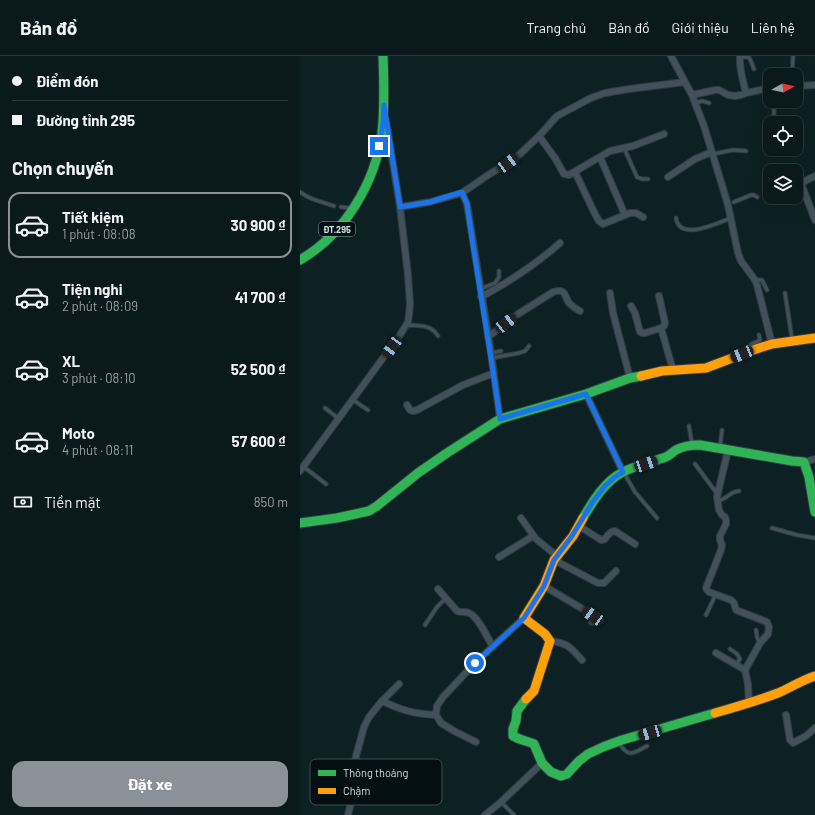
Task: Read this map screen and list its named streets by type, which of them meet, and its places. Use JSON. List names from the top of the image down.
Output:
{
  "streets": {
    "street": ["ĐT.295"]
  },
  "legend": ["Thông thoáng", "Chậm"],
  "north": "right",
  "page": {
    "header": "Bản đồ",
    "nav": [
      "Trang chủ",
      "Bản đồ",
      "Giới thiệu",
      "Liên hệ"
    ],
    "banner": ["Điểm đón", "Đường tỉnh 295"],
    "heading": "Chọn chuyến",
    "list": [
      {
        "name": "Tiết kiệm",
        "note": "1 phút · 08:08",
        "value": "30 900 ₫"
      },
      {
        "name": "Tiện nghi",
        "note": "2 phút · 08:09",
        "value": "41 700 ₫"
      },
      {
        "name": "XL",
        "note": "3 phút · 08:10",
        "value": "52 500 ₫"
      },
      {
        "name": "Moto",
        "note": "4 phút · 08:11",
        "value": "57 600 ₫"
      }
    ],
    "pay": ["Tiền mặt", "850 m"],
    "buttons": "Đặt xe"
  }
}
